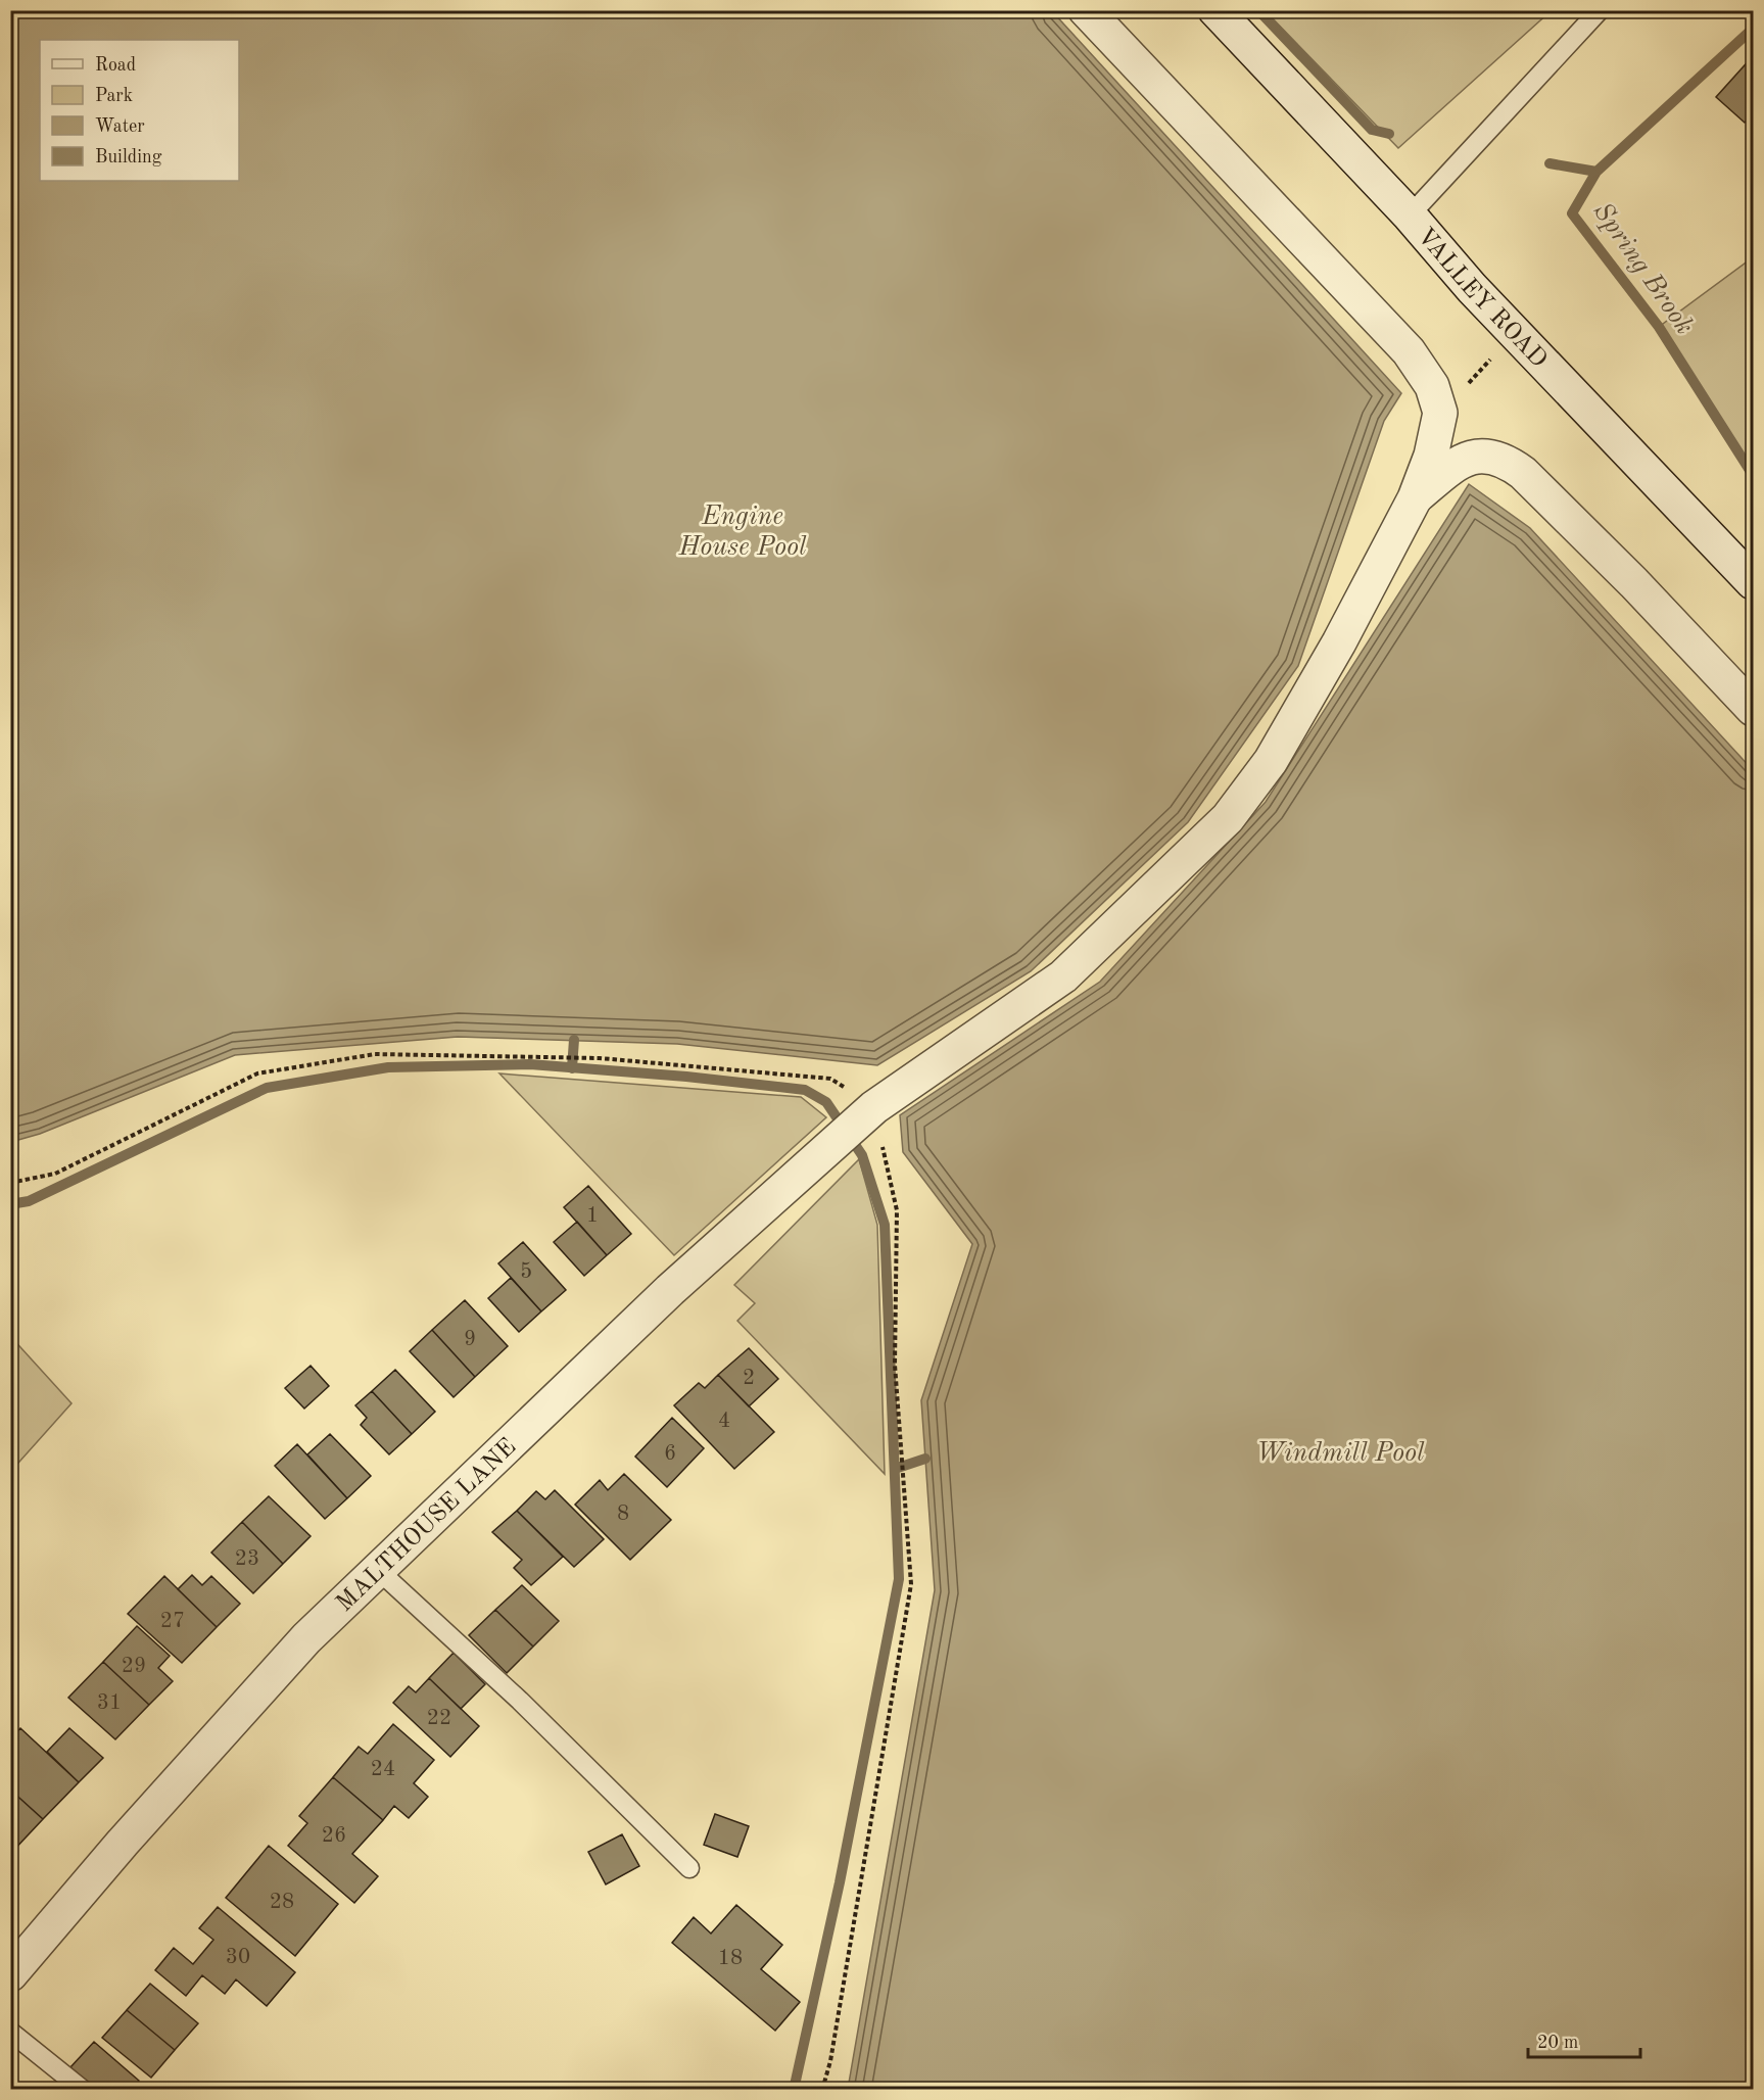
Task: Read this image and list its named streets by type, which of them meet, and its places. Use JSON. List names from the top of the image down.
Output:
{
  "streets": {
    "street": ["VALLEY ROAD", "MALTHOUSE LANE"]
  },
  "water": ["Spring Brook", "Engine House Pool", "Windmill Pool"],
  "house_numbers": [
    "1",
    "5",
    "9",
    "2",
    "4",
    "6",
    "8",
    "23",
    "27",
    "29",
    "31",
    "22",
    "24",
    "26",
    "28",
    "30",
    "18"
  ],
  "legend": [
    "Road",
    "Park",
    "Water",
    "Building"
  ],
  "scale_bar": "20 m"
}
